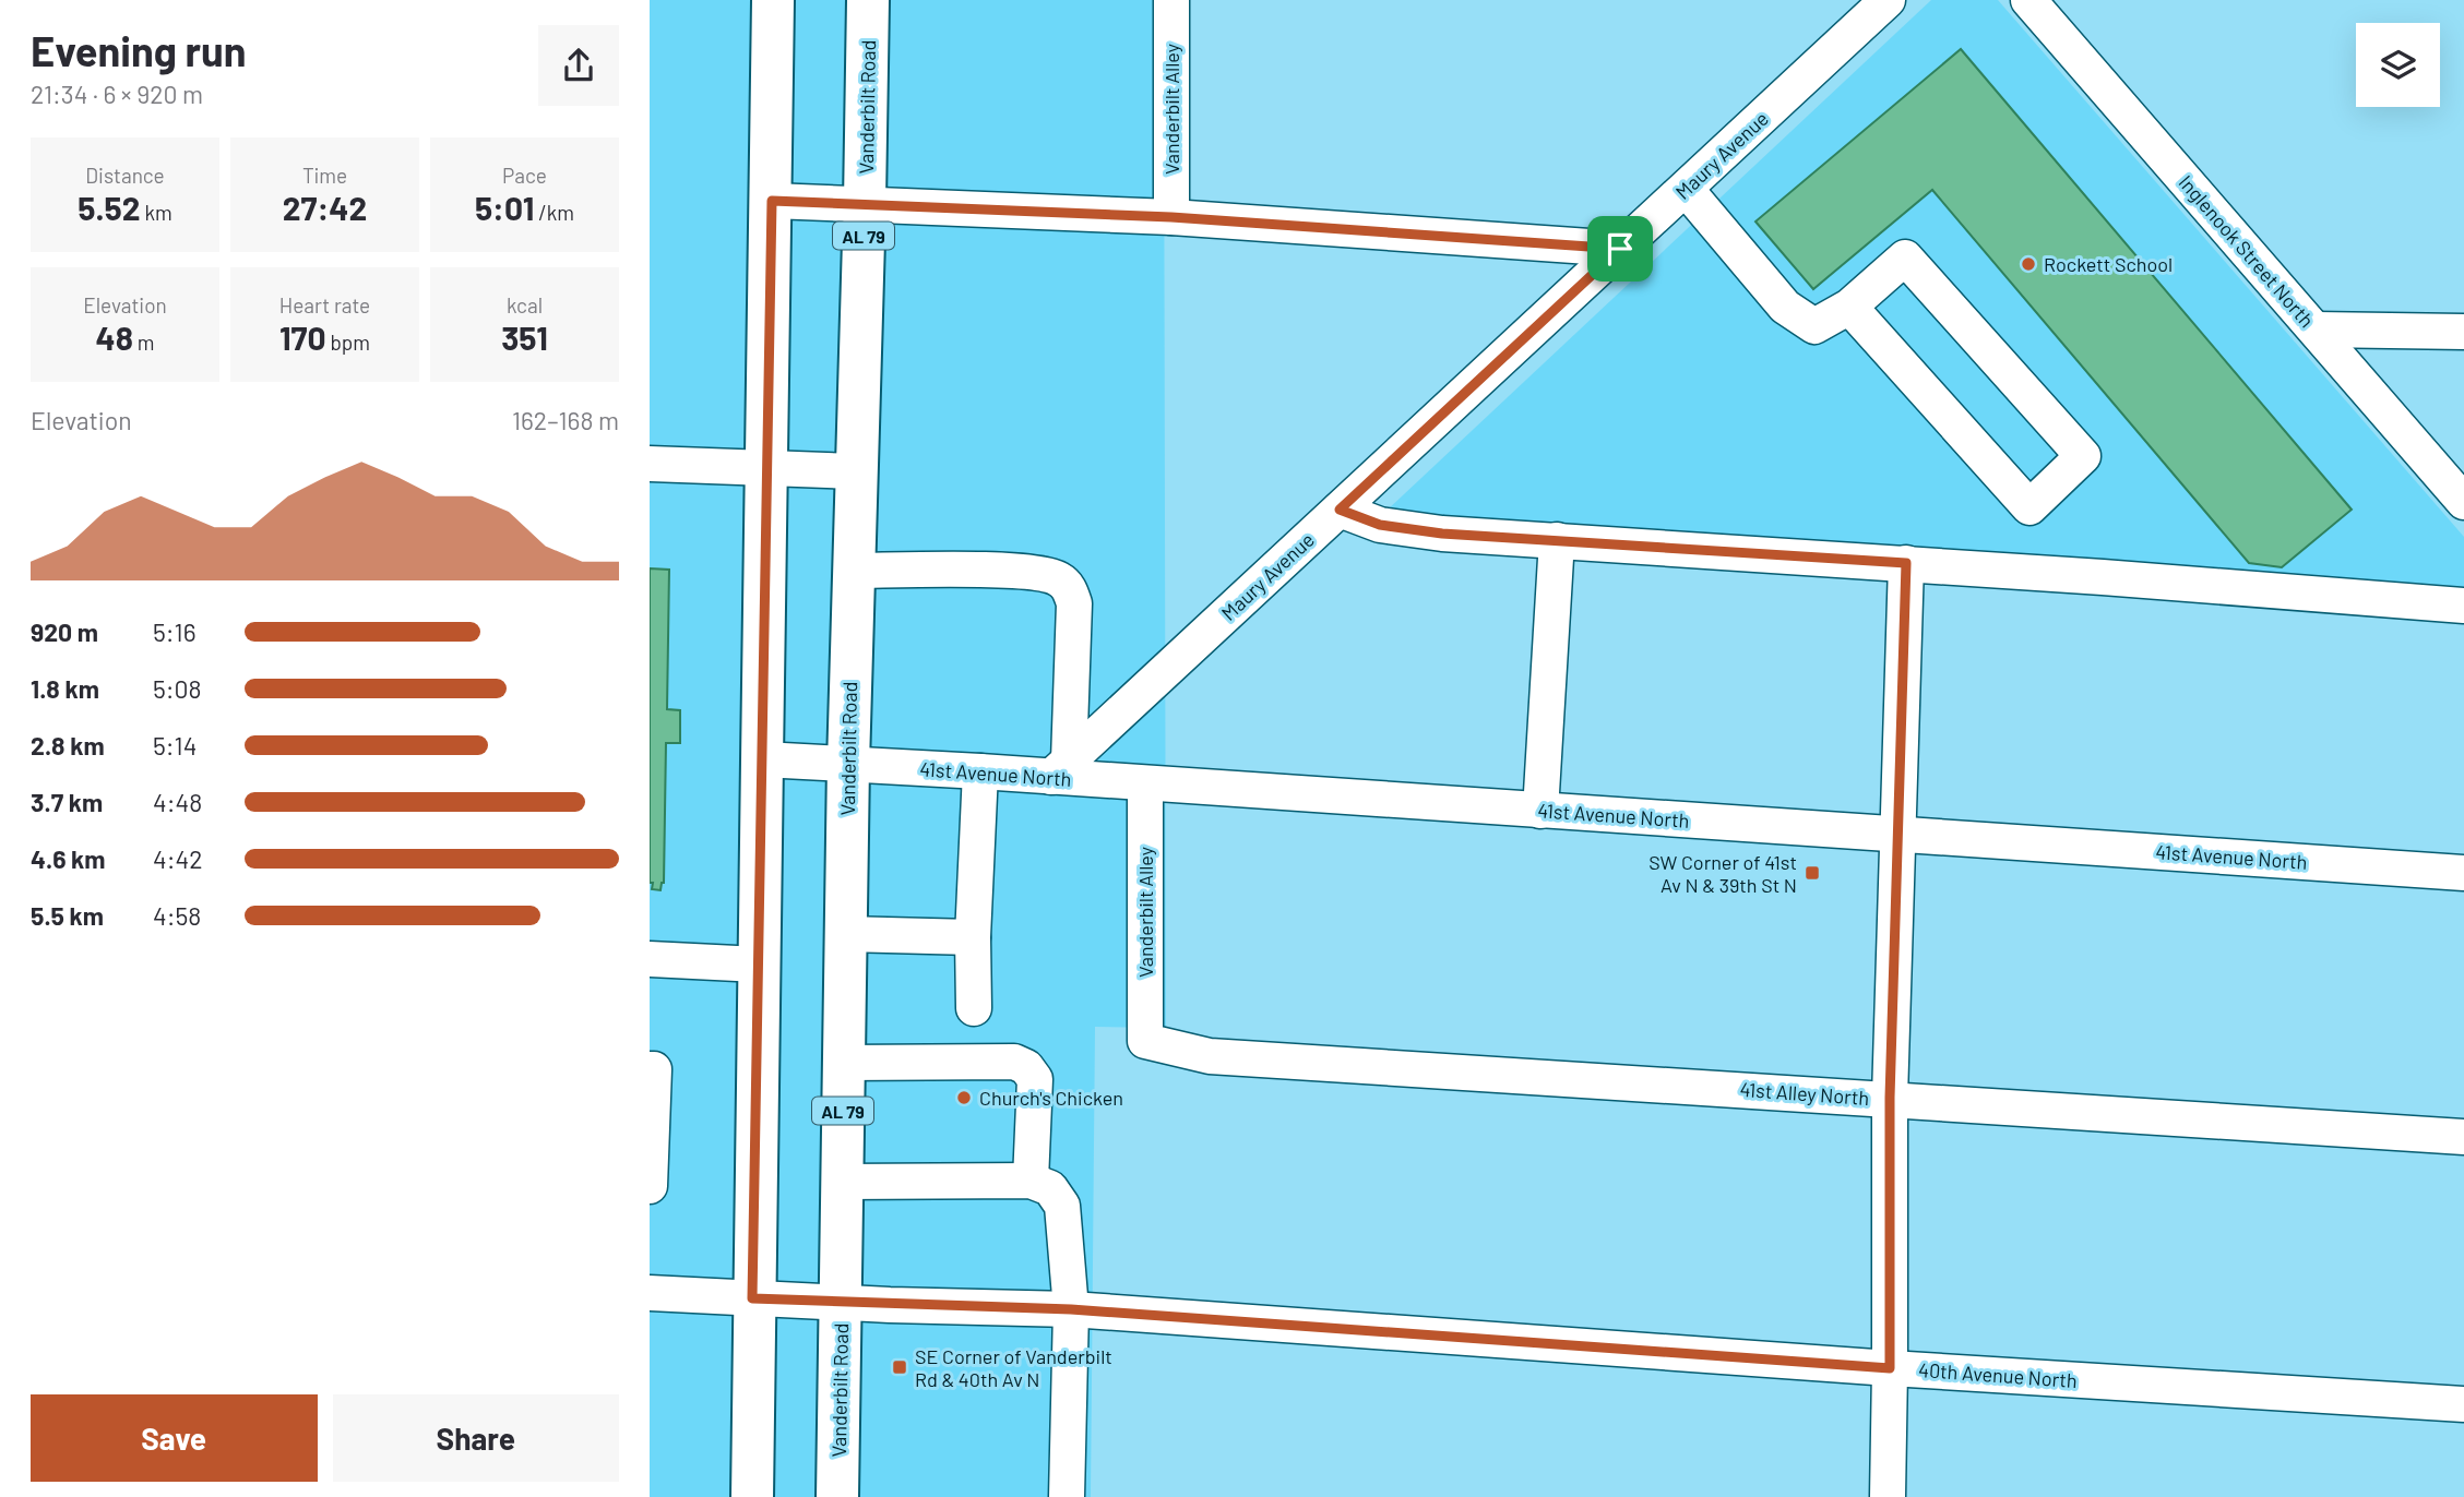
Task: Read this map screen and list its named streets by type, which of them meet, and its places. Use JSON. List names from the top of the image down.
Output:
{
  "streets": {
    "main road": ["Vanderbilt Road", "AL 79"],
    "street": [
      "Vanderbilt Alley",
      "Maury Avenue",
      "Inglenook Street North",
      "41st Avenue North",
      "41st Alley North",
      "40th Avenue North"
    ]
  },
  "crossings": [
    ["Vanderbilt Road", "41st Avenue North"],
    ["Vanderbilt Road", "40th Avenue North"],
    ["Vanderbilt Alley", "41st Avenue North"],
    ["Vanderbilt Alley", "41st Alley North"],
    ["Maury Avenue", "41st Avenue North"]
  ],
  "places": {
    "other": ["Rockett School", "Church's Chicken"],
    "transit": ["SW Corner of 41st Av N & 39th St N", "SE Corner of Vanderbilt Rd & 40th Av N"]
  },
  "page": {
    "heading": ["Evening run", "21:34 · 6 × 920 m"],
    "stats": [
      ["Distance", "5.52 km"],
      ["Time", "27:42"],
      ["Pace", "5:01 /km"],
      ["Elevation", "48 m"],
      ["Heart rate", "170 bpm"],
      ["kcal", "351"]
    ],
    "chart": ["Elevation", "162–168 m"],
    "list": [
      {
        "name": "920 m",
        "note": "5:16"
      },
      {
        "name": "1.8 km",
        "note": "5:08"
      },
      {
        "name": "2.8 km",
        "note": "5:14"
      },
      {
        "name": "3.7 km",
        "note": "4:48"
      },
      {
        "name": "4.6 km",
        "note": "4:42"
      },
      {
        "name": "5.5 km",
        "note": "4:58"
      }
    ],
    "buttons": ["Save", "Share"]
  }
}
